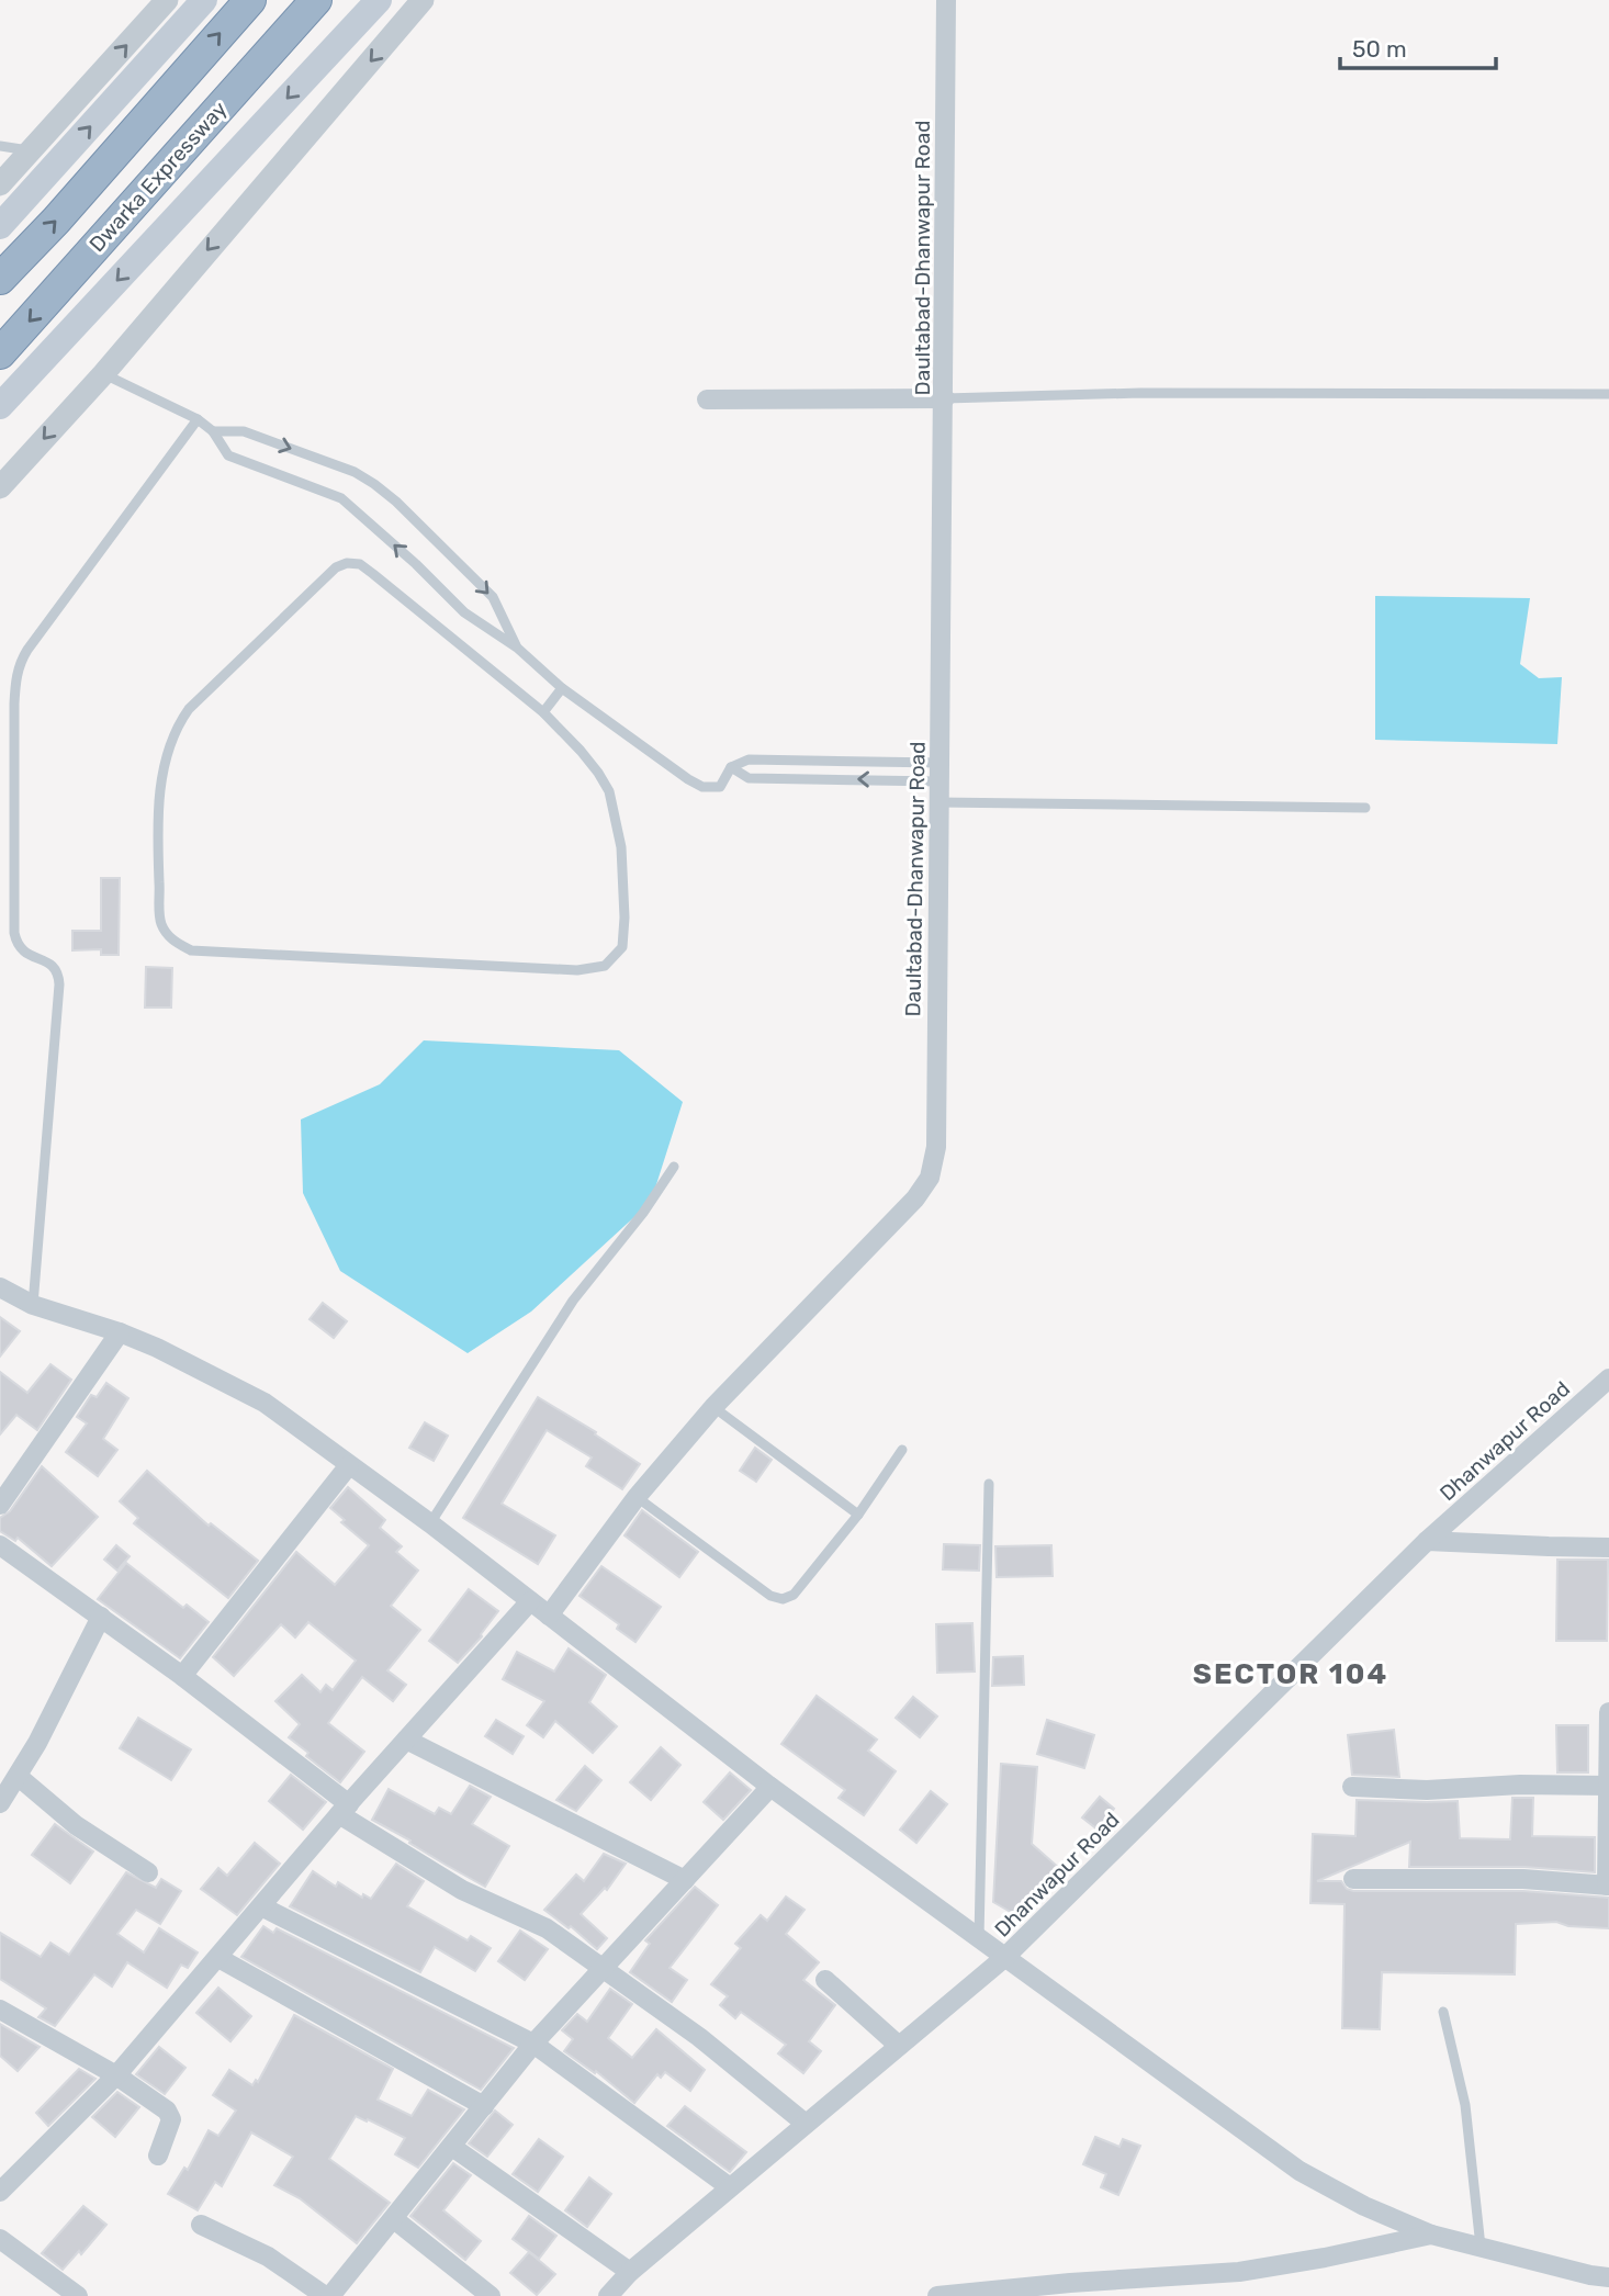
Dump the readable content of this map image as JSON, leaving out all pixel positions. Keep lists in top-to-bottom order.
{
  "streets": {
    "highway": ["Dwarka Expressway"],
    "street": ["Daultabad-Dhanwapur Road", "Dhanwapur Road"]
  },
  "districts": ["SECTOR 104"],
  "scale_bar": "50 m"
}
